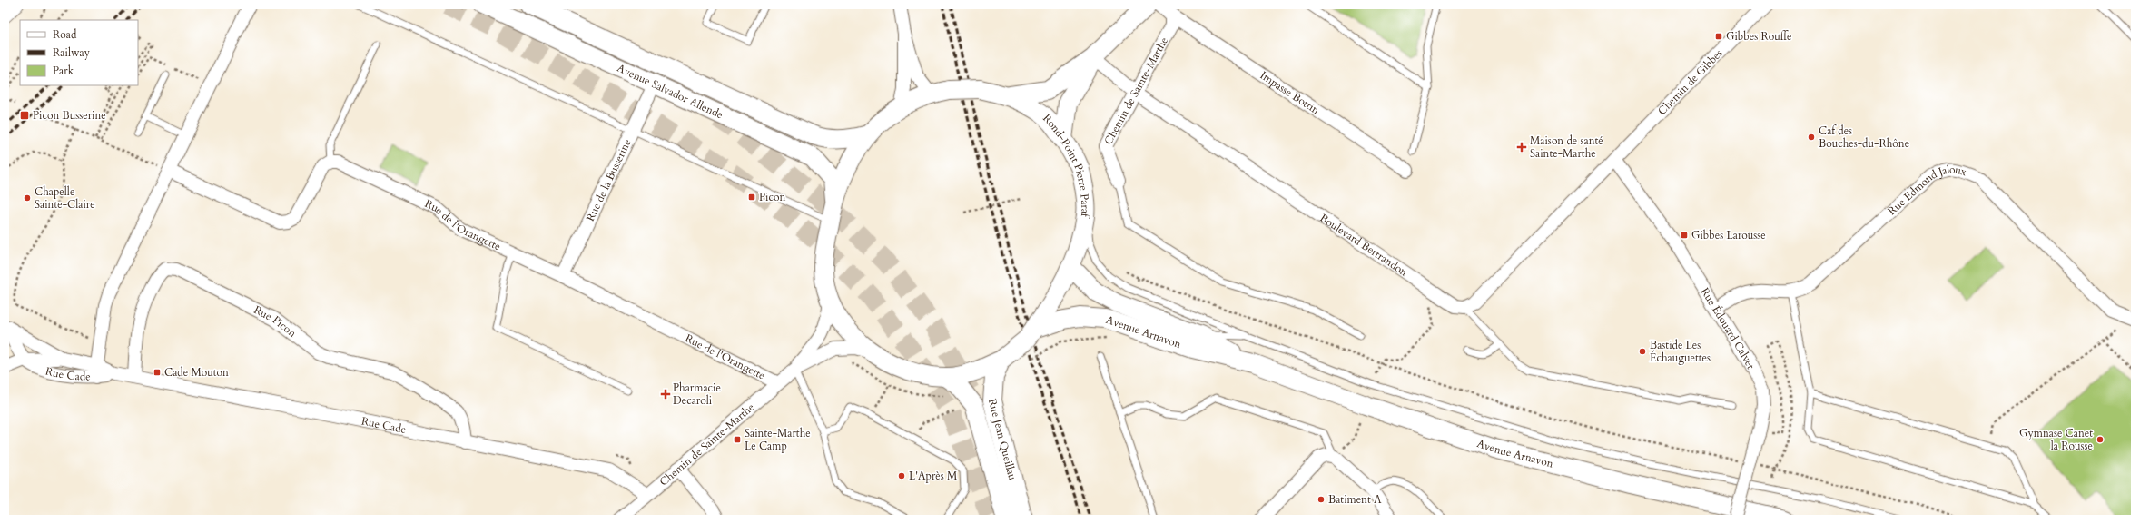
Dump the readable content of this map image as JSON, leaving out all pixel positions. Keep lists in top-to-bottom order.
{
  "streets": {
    "main road": [
      "Avenue Salvador Allende",
      "Rond-Point Pierre Paraf",
      "Avenue Arnavon",
      "Rue Jean Queillau"
    ],
    "street": [
      "Chemin de Gibbes",
      "Chemin de Sainte-Marthe",
      "Impasse Bottin",
      "Rue de la Busserine",
      "Rue Edmond Jaloux",
      "Rue de l'Orangette",
      "Boulevard Bertrandon",
      "Rue Picon",
      "Rue Édouard Calvet",
      "Rue Cade"
    ]
  },
  "crossings": [
    ["Chemin de Gibbes", "Rue Édouard Calvet"],
    ["Avenue Salvador Allende", "Rond-Point Pierre Paraf"],
    ["Avenue Salvador Allende", "Rue de la Busserine"],
    ["Chemin de Sainte-Marthe", "Impasse Bottin"],
    ["Chemin de Sainte-Marthe", "Rond-Point Pierre Paraf"],
    ["Chemin de Sainte-Marthe", "Rue de l'Orangette"],
    ["Chemin de Sainte-Marthe", "Boulevard Bertrandon"],
    ["Chemin de Sainte-Marthe", "Rue Cade"],
    ["Rond-Point Pierre Paraf", "Avenue Arnavon"],
    ["Rond-Point Pierre Paraf", "Rue Jean Queillau"],
    ["Rue de la Busserine", "Rue de l'Orangette"],
    ["Rue Picon", "Rue Cade"]
  ],
  "places": {
    "transit": [
      "Gibbes Rouffe",
      "Picon Busserine",
      "Picon",
      "Gibbes Larousse",
      "Cade Mouton",
      "Sainte-Marthe Le Camp"
    ],
    "other": [
      "Caf des Bouches-du-Rhône",
      "Chapelle Sainte-Claire",
      "Bastide Les Échauguettes",
      "Gymnase Canet la Rousse",
      "L'Après M",
      "Batiment A"
    ],
    "health": ["Maison de santé Sainte-Marthe", "Pharmacie Decaroli"]
  },
  "legend": ["Road", "Railway", "Park"]
}
